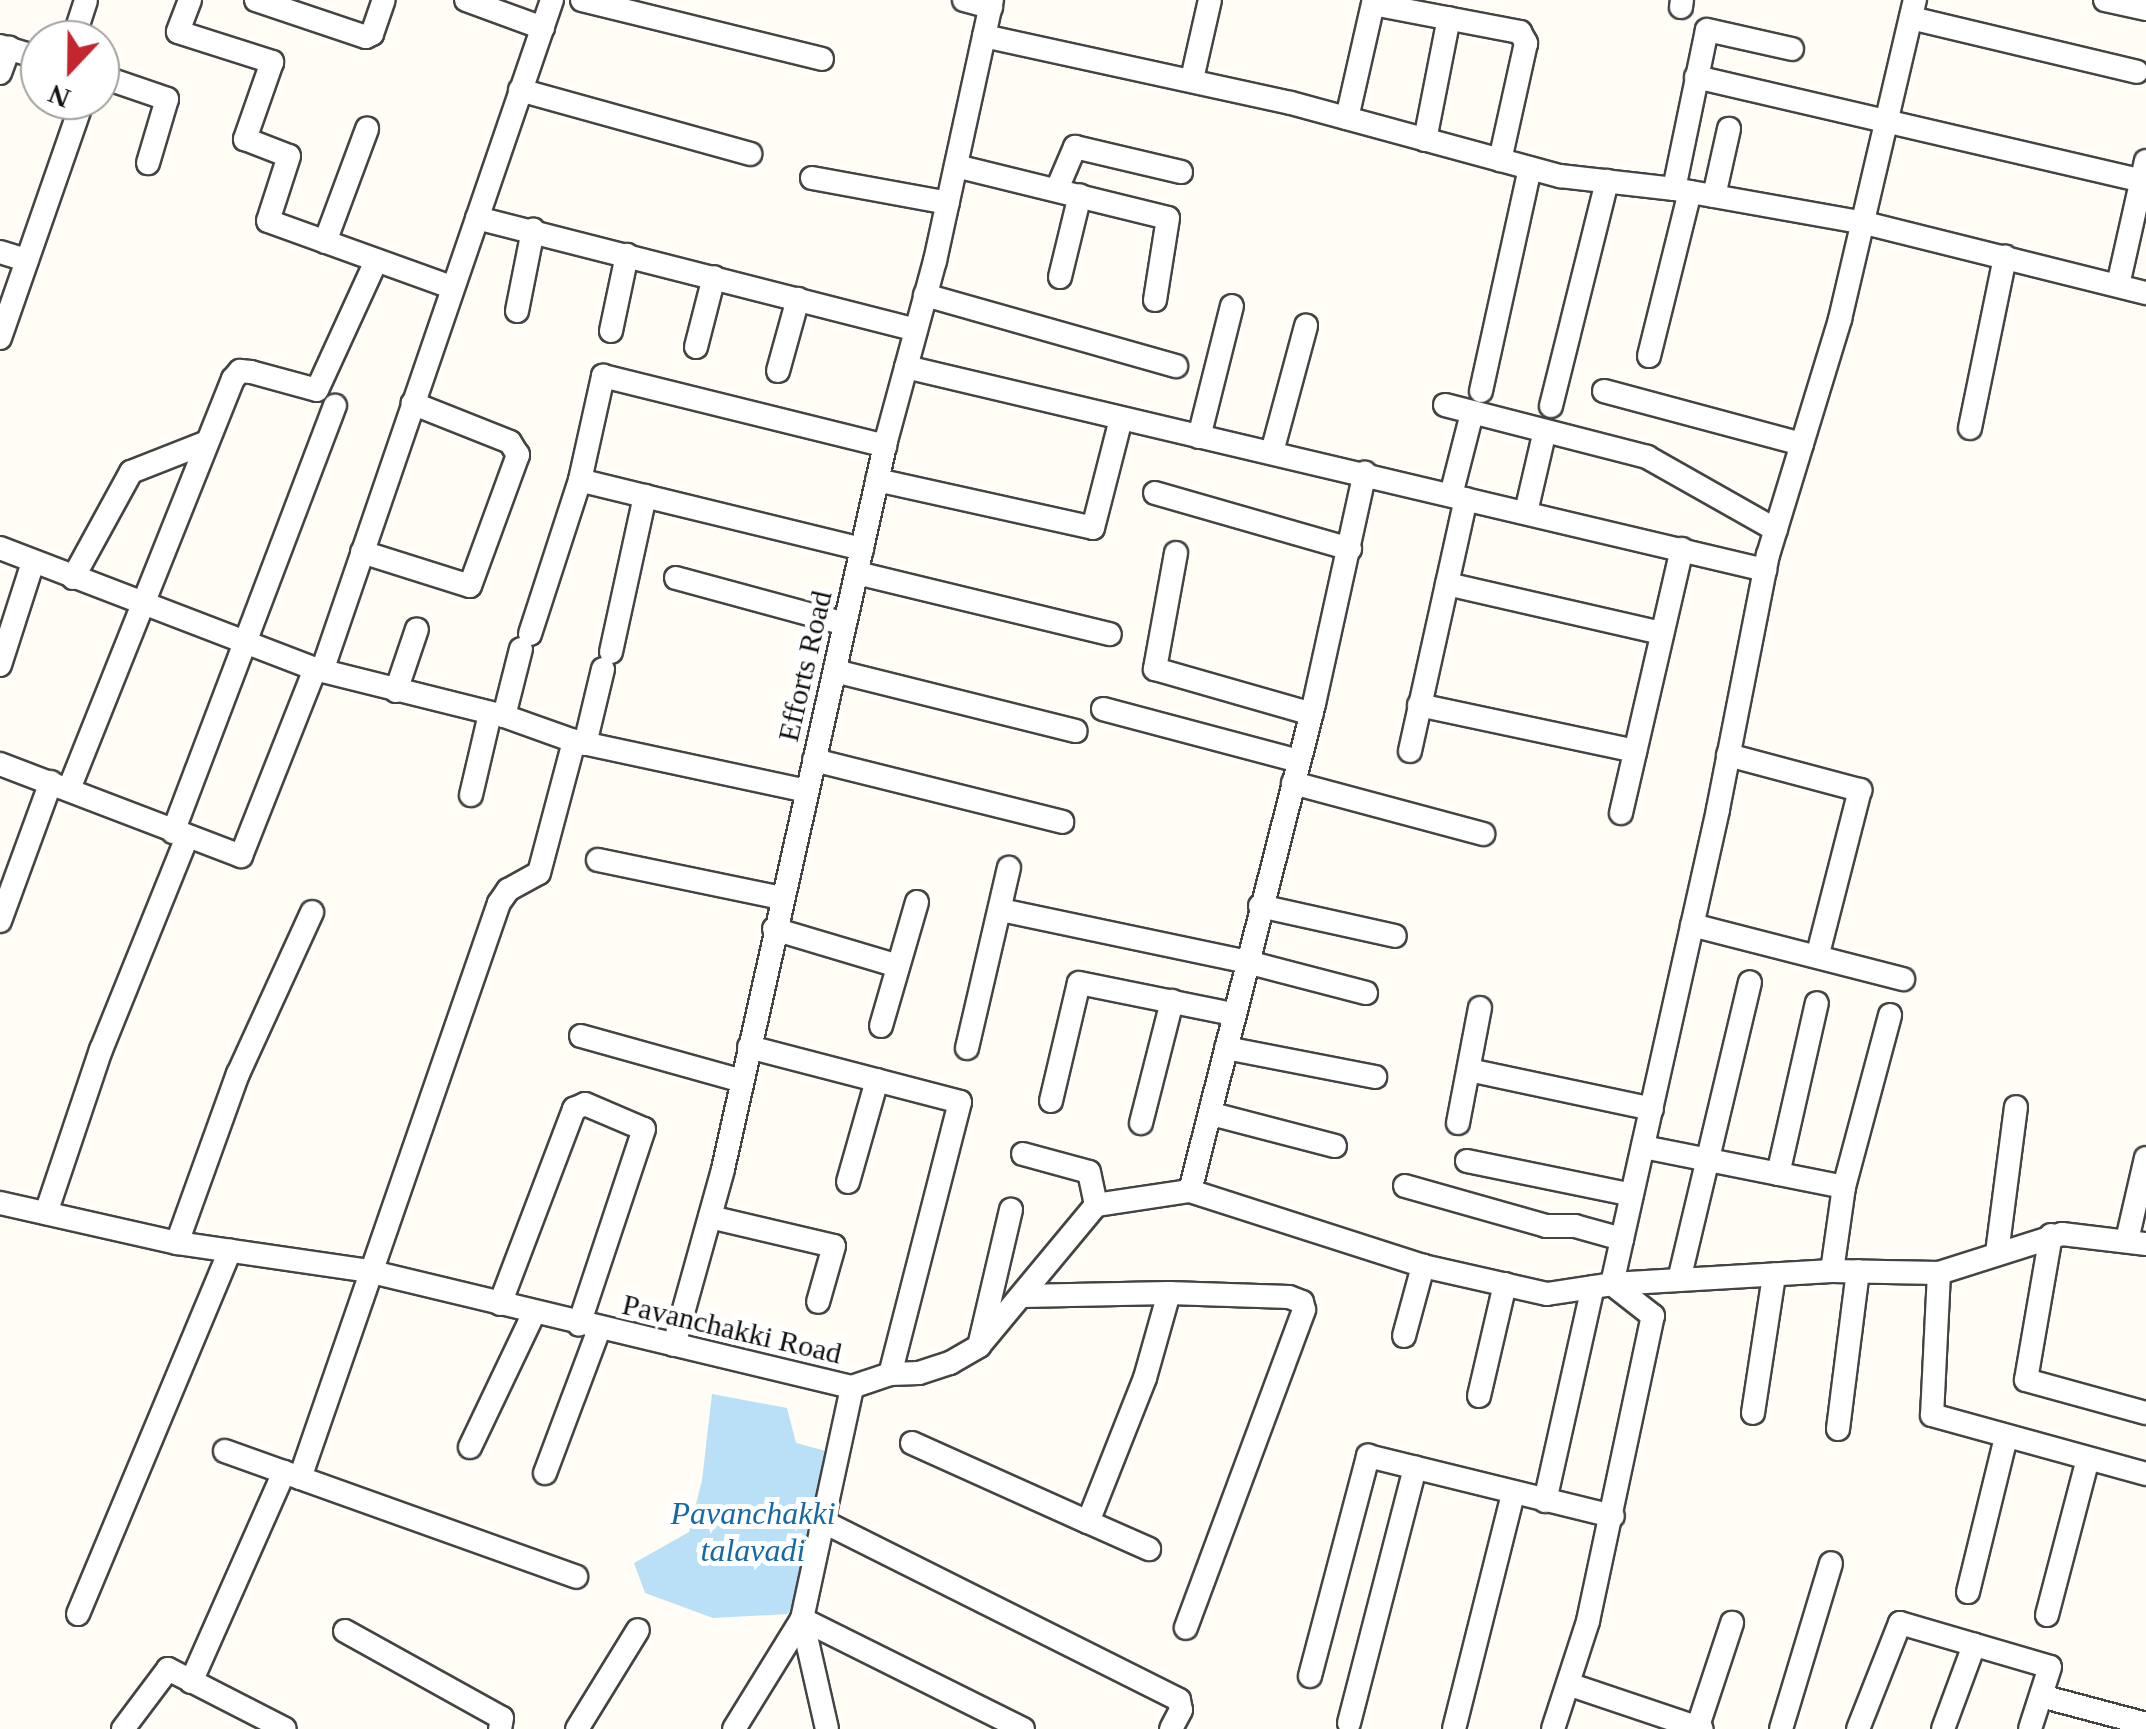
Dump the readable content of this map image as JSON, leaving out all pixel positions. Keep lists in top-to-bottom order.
{
  "streets": {
    "street": ["Efforts Road", "Pavanchakki Road"]
  },
  "crossings": [
    ["Efforts Road", "Pavanchakki Road"]
  ],
  "water": ["Pavanchakki talavadi"],
  "north": "bottom"
}
